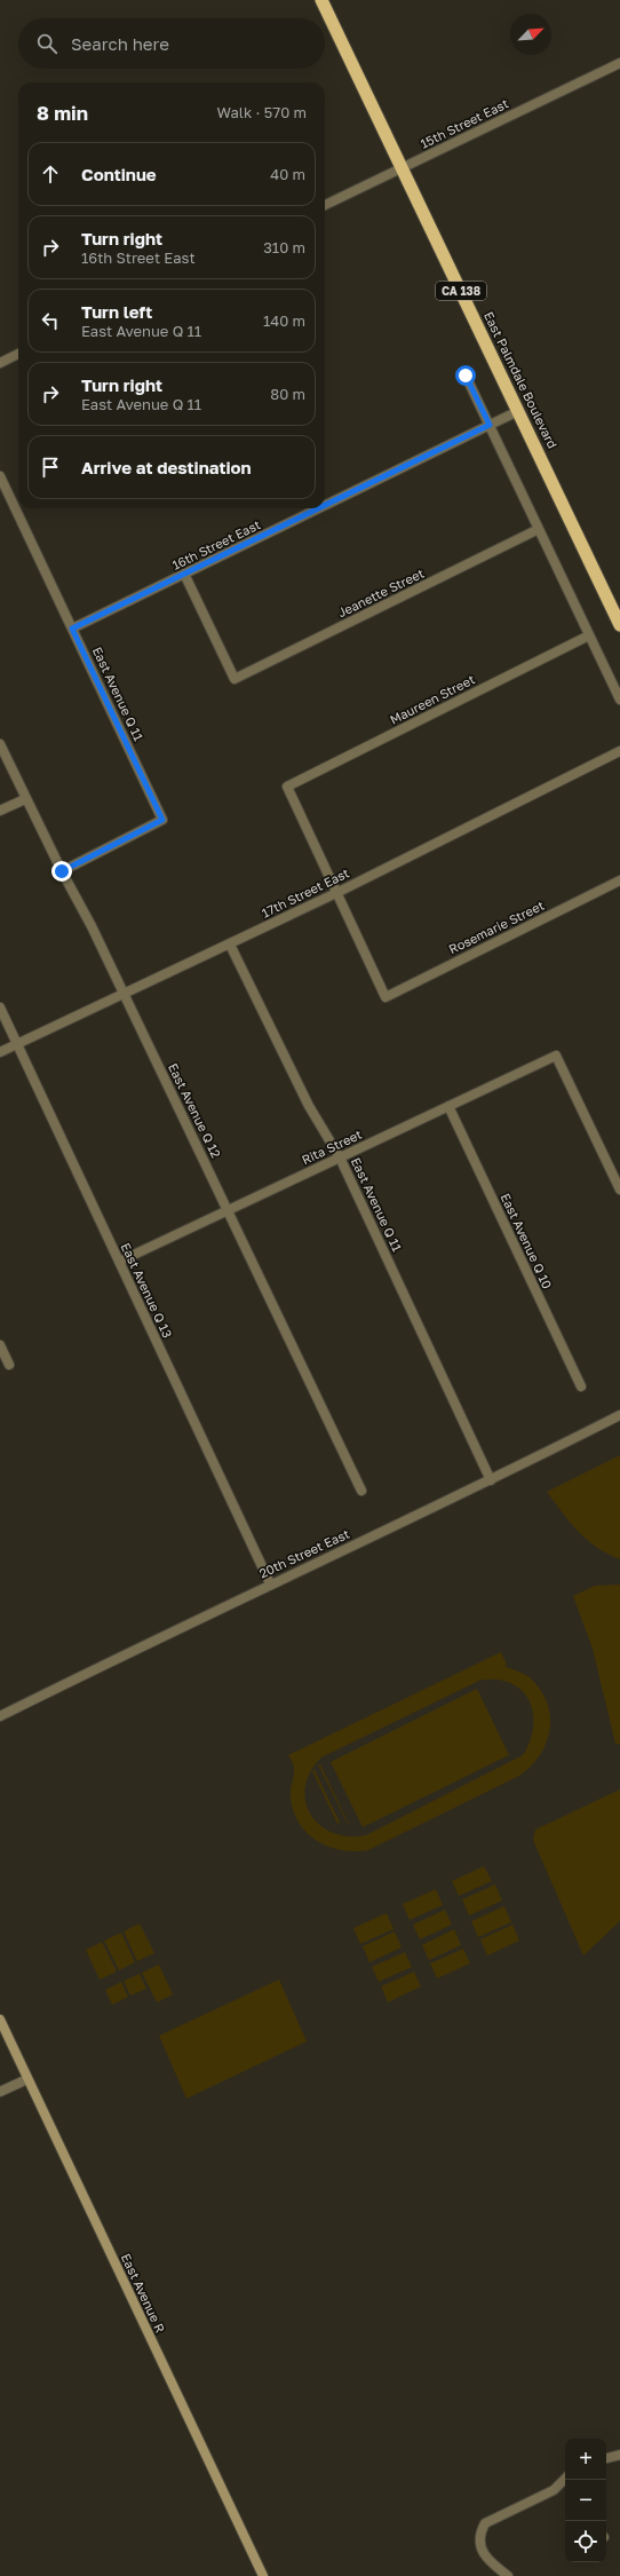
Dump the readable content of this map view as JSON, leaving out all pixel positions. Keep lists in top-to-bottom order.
{
  "streets": {
    "highway": ["CA 138", "East Palmdale Boulevard"],
    "main road": ["East Avenue R"],
    "street": [
      "15th Street East",
      "16th Street East",
      "Jeanette Street",
      "East Avenue Q 11",
      "Maureen Street",
      "17th Street East",
      "Rosemarie Street",
      "East Avenue Q 12",
      "Rita Street",
      "East Avenue Q 10",
      "East Avenue Q 13",
      "20th Street East"
    ]
  },
  "crossings": [
    ["15th Street East", "East Palmdale Boulevard"],
    ["East Palmdale Boulevard", "16th Street East"],
    ["16th Street East", "Jeanette Street"],
    ["16th Street East", "East Avenue Q 11"],
    ["East Avenue Q 11", "17th Street East"],
    ["East Avenue Q 11", "East Avenue Q 12"],
    ["East Avenue Q 11", "Rita Street"],
    ["East Avenue Q 11", "20th Street East"],
    ["Maureen Street", "17th Street East"],
    ["Maureen Street", "Rosemarie Street"],
    ["17th Street East", "Rosemarie Street"],
    ["17th Street East", "East Avenue Q 12"],
    ["17th Street East", "East Avenue Q 13"],
    ["East Avenue Q 12", "Rita Street"],
    ["Rita Street", "East Avenue Q 10"],
    ["Rita Street", "East Avenue Q 13"],
    ["East Avenue Q 13", "20th Street East"]
  ],
  "north": "top right",
  "page": {
    "search": "Search here",
    "heading": ["8 min", "Walk · 570 m"],
    "list": [
      ["Continue", "40 m"],
      ["Turn right", "16th Street East", "310 m"],
      ["Turn left", "East Avenue Q 11", "140 m"],
      ["Turn right", "East Avenue Q 11", "80 m"],
      "Arrive at destination"
    ],
    "map_buttons": ["+", "−"]
  }
}
